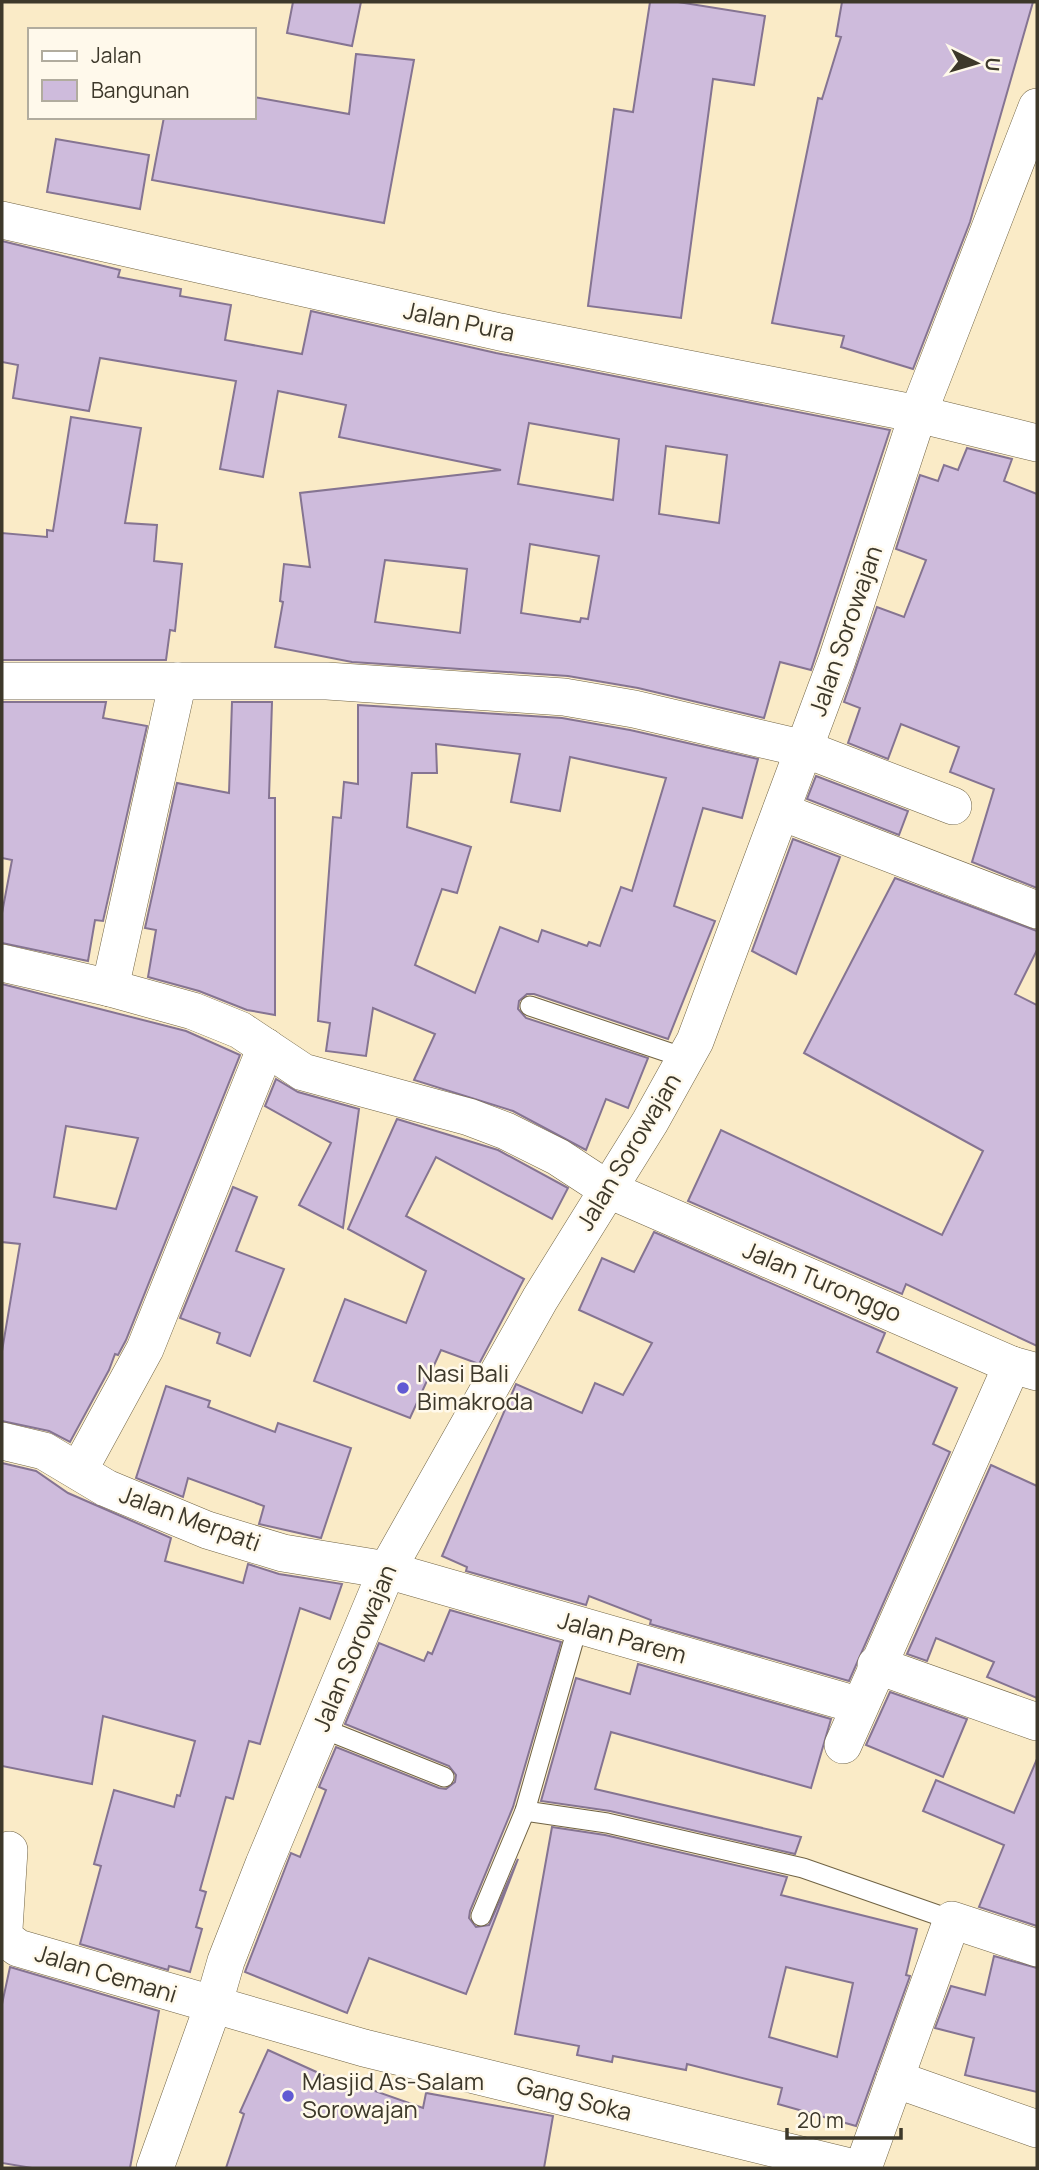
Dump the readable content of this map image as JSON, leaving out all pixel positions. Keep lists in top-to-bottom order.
{
  "streets": {
    "street": [
      "Jalan Pura",
      "Jalan Sorowajan",
      "Jalan Turonggo",
      "Jalan Merpati",
      "Jalan Parem",
      "Jalan Cemani",
      "Gang Soka"
    ]
  },
  "crossings": [
    ["Jalan Pura", "Jalan Sorowajan"],
    ["Jalan Sorowajan", "Jalan Turonggo"],
    ["Jalan Sorowajan", "Jalan Merpati"],
    ["Jalan Sorowajan", "Jalan Parem"],
    ["Jalan Sorowajan", "Jalan Cemani"],
    ["Jalan Sorowajan", "Gang Soka"],
    ["Jalan Merpati", "Jalan Parem"],
    ["Jalan Cemani", "Gang Soka"]
  ],
  "places": ["Nasi Bali Bimakroda", "Masjid As-Salam Sorowajan"],
  "legend": ["Jalan", "Bangunan"],
  "scale_bar": "20 m",
  "north": "right"
}
